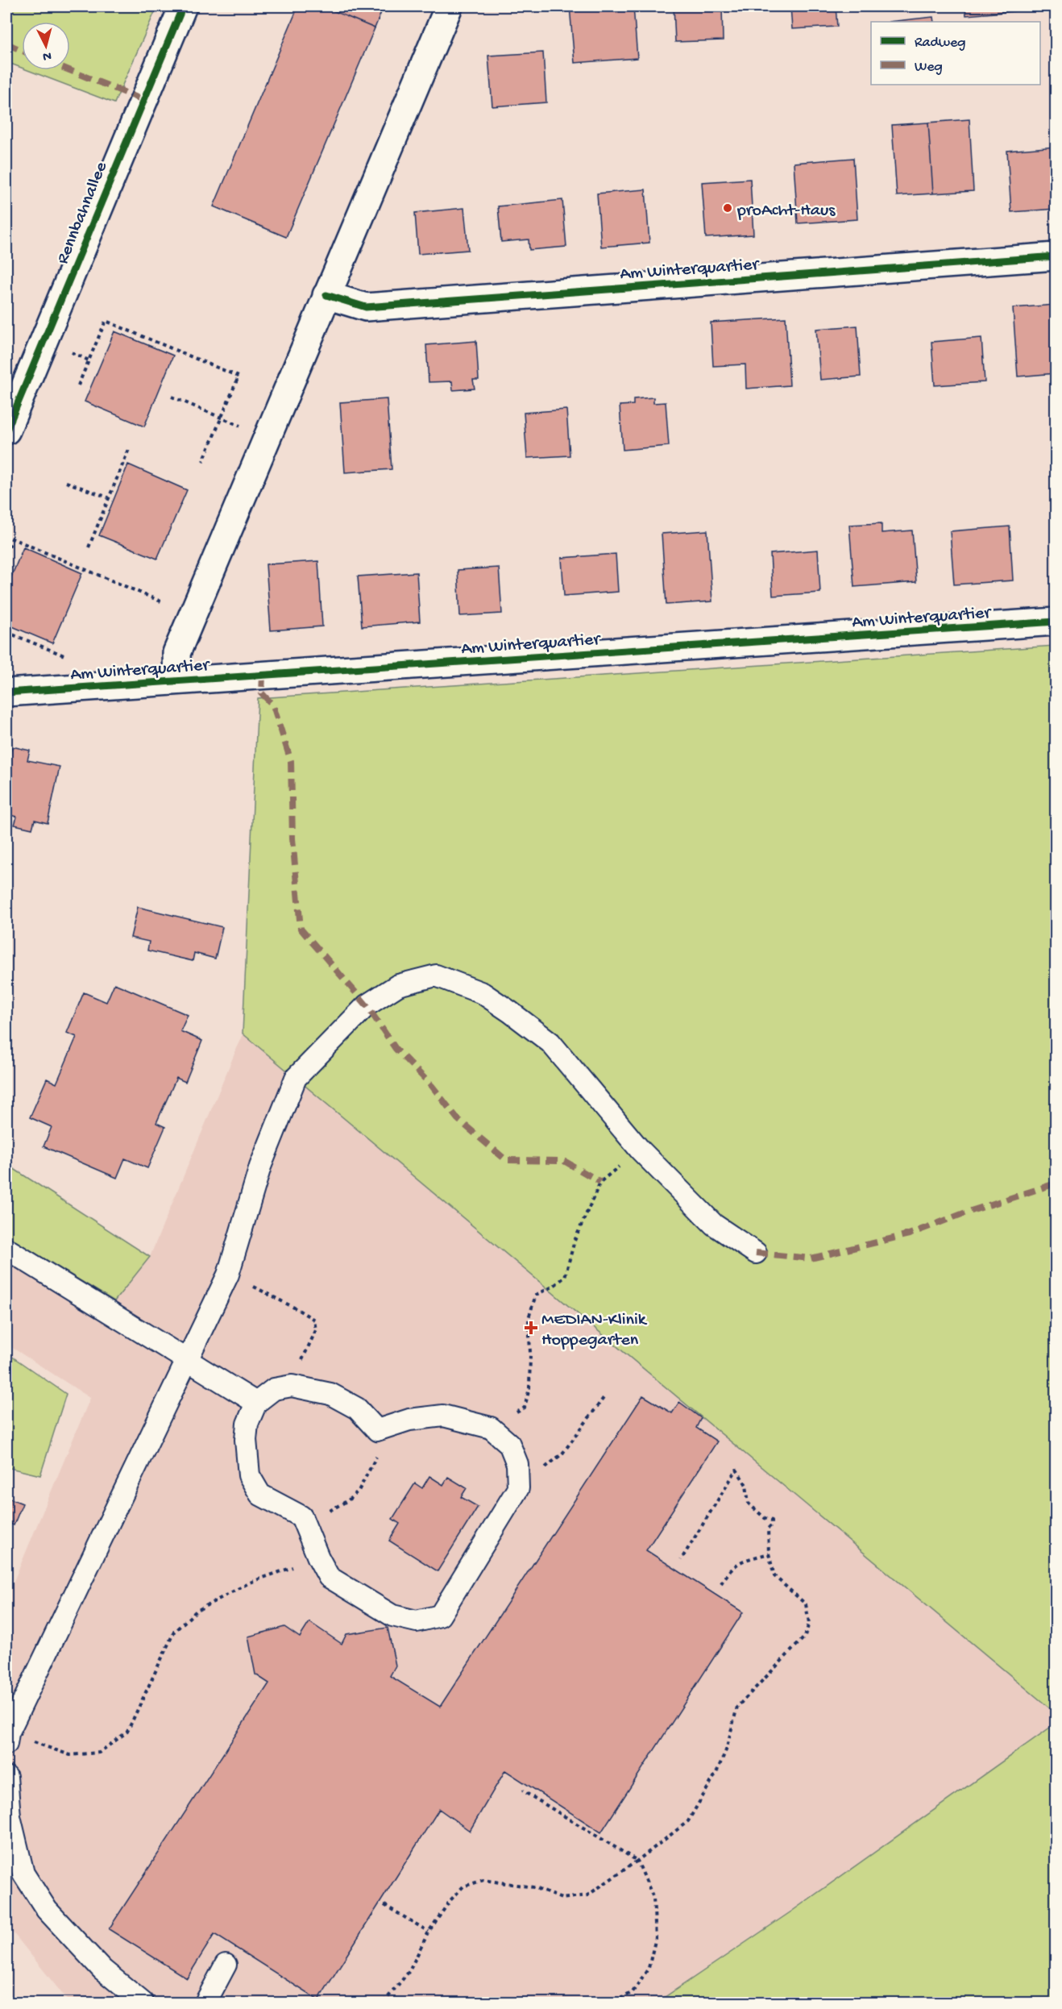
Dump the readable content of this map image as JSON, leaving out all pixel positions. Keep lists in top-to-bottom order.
{
  "streets": {
    "street": ["Rennbahnallee", "Am Winterquartier"]
  },
  "places": {
    "other": ["proAcht-Haus"],
    "health": ["MEDIAN-Klinik Hoppegarten"]
  },
  "legend": ["Radweg", "Weg"],
  "north": "bottom"
}
